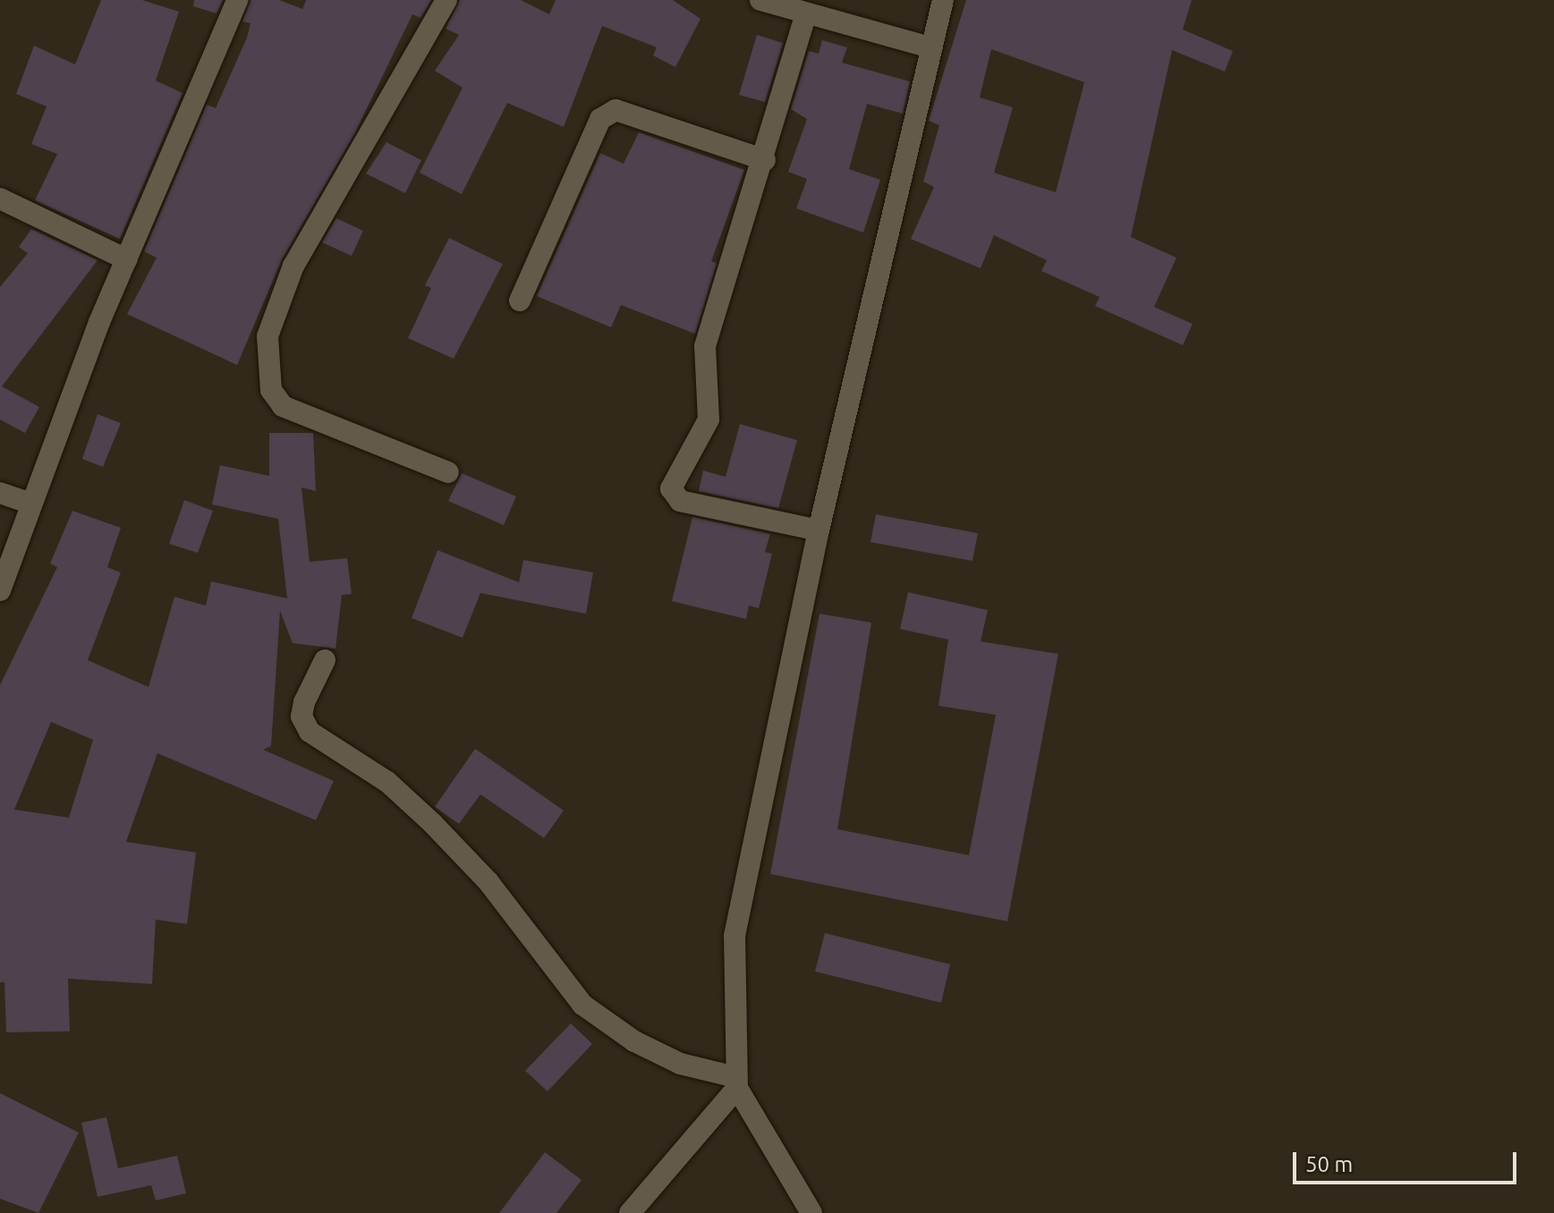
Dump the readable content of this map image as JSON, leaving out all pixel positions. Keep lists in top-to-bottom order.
{
  "scale_bar": "50 m"
}
